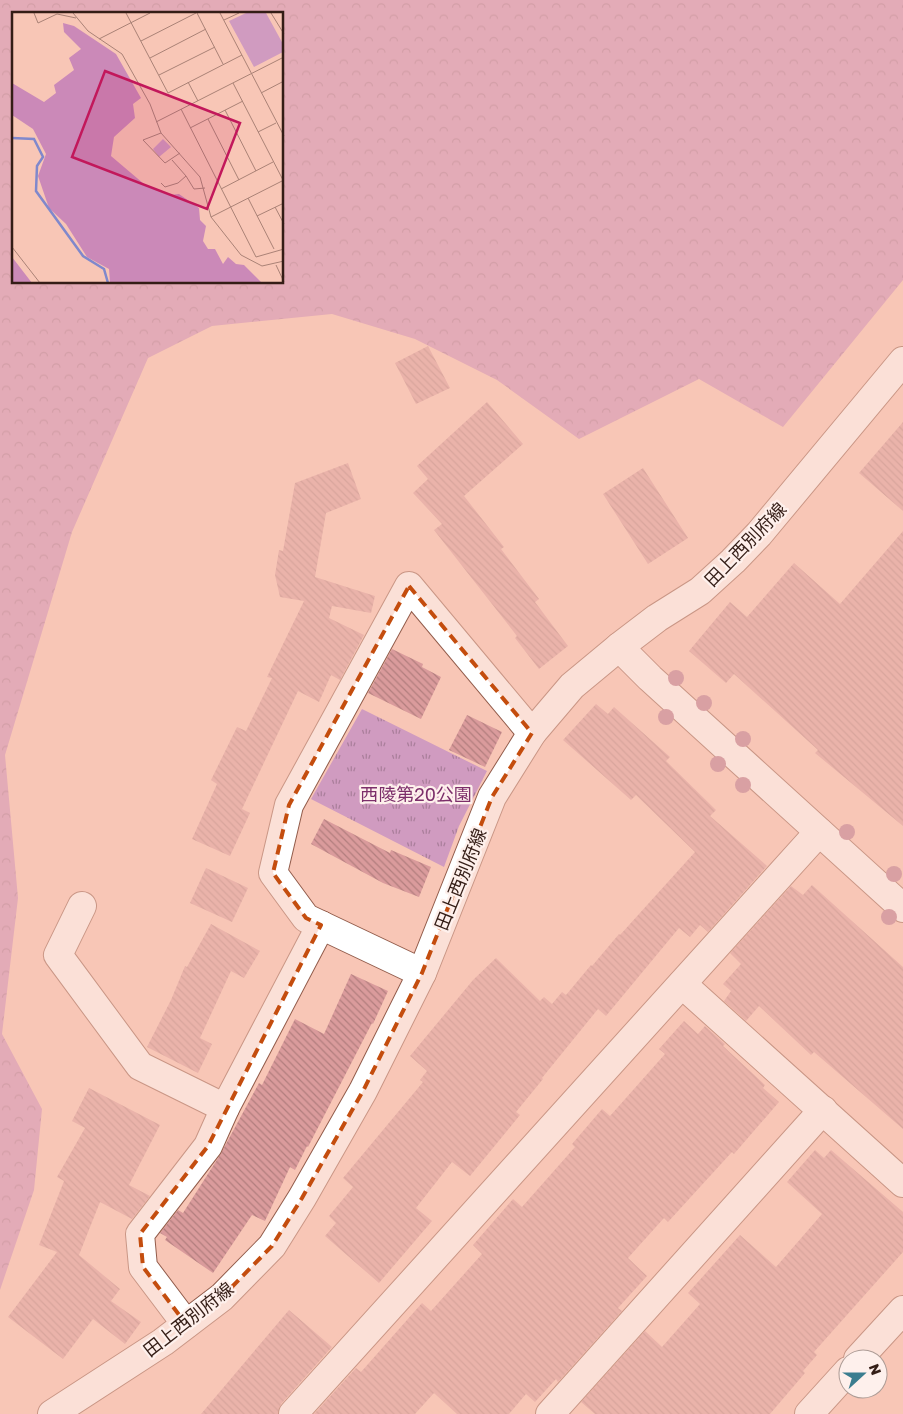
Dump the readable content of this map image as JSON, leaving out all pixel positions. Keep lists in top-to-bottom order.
{
  "streets": {
    "street": ["田上西別府線"]
  },
  "parks": ["西陵第20公園"],
  "north": "right"
}
